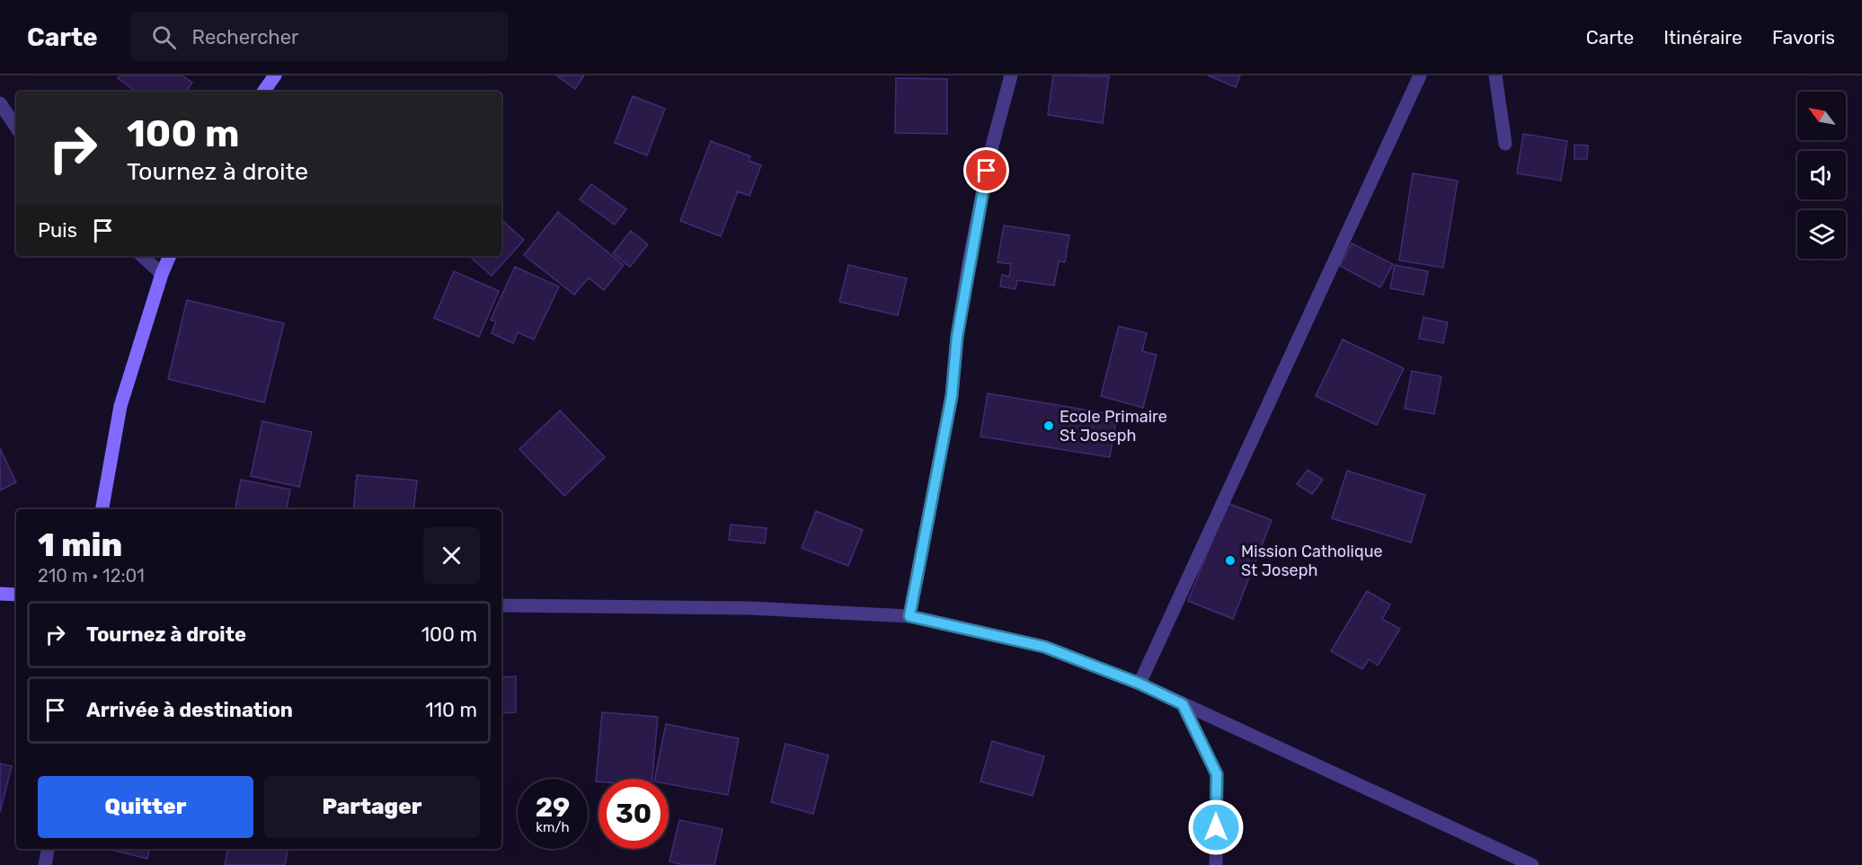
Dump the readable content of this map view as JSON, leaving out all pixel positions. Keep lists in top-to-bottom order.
{
  "places": ["Ecole Primaire St Joseph", "Mission Catholique St Joseph"],
  "north": "top left",
  "page": {
    "header": "Carte",
    "search": "Rechercher",
    "nav": ["Carte", "Itinéraire", "Favoris"],
    "turn": ["100 m", "Tournez à droite"],
    "then": "Puis",
    "heading": ["1 min", "210 m · 12:01"],
    "list": [
      {
        "name": "Tournez à droite",
        "value": "100 m"
      },
      {
        "name": "Arrivée à destination",
        "value": "110 m"
      }
    ],
    "buttons": ["Quitter", "Partager"],
    "speed": "29 km/h",
    "limit": "30"
  }
}
